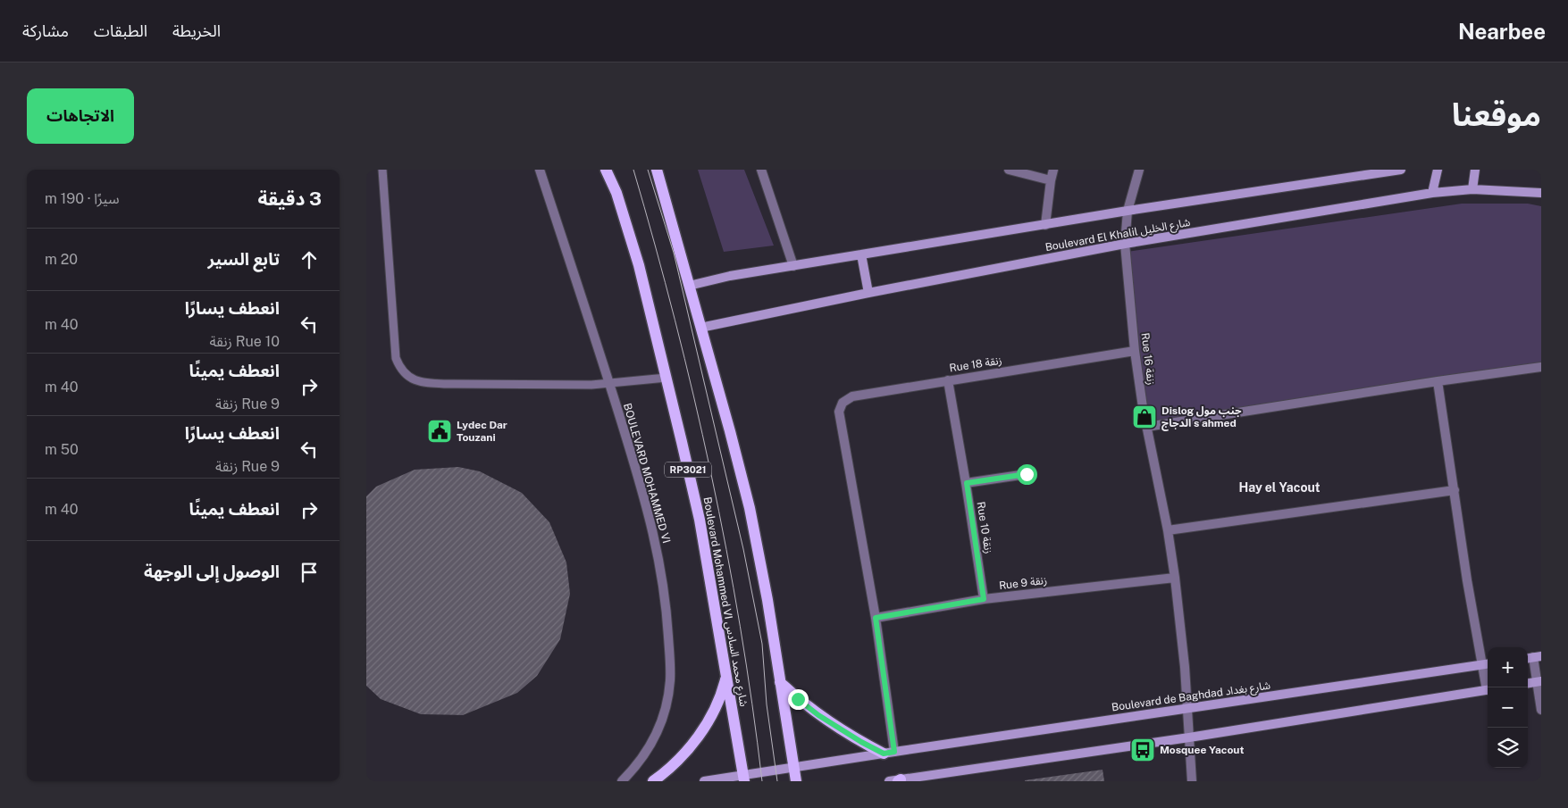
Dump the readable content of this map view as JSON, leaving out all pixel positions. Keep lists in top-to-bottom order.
{
  "streets": {
    "main road": ["RP3021", "Boulevard Mohammed VI شارع محمد السادس"],
    "street": [
      "Boulevard El Khalil شارع الخليل",
      "Rue 16 زنقة",
      "Rue 18 زنقة",
      "BOULEVARD MOHAMMED VI",
      "Rue 10 زنقة",
      "Rue 9 زنقة",
      "Boulevard de Baghdad شارع بغداد"
    ]
  },
  "crossings": [
    ["Boulevard El Khalil شارع الخليل", "Rue 16 زنقة"],
    ["Rue 16 زنقة", "Rue 18 زنقة"],
    ["Rue 16 زنقة", "Rue 9 زنقة"],
    ["Rue 16 زنقة", "Boulevard de Baghdad شارع بغداد"],
    ["Rue 18 زنقة", "Rue 10 زنقة"],
    ["Rue 18 زنقة", "Rue 9 زنقة"],
    ["Rue 10 زنقة", "Rue 9 زنقة"],
    ["Boulevard Mohammed VI شارع محمد السادس", "Boulevard de Baghdad شارع بغداد"]
  ],
  "districts": ["Hay el Yacout"],
  "places": {
    "shop": ["Dislog جنب مول الدجاج s ahmed"],
    "public building": ["Lydec Dar Touzani"],
    "bus stop": ["Mosquee Yacout"]
  },
  "page": {
    "header": "Nearbee",
    "nav": ["الخريطة", "الطبقات", "مشاركة"],
    "title": "موقعنا",
    "buttons": "الاتجاهات",
    "heading": ["3 دقيقة", "سيرًا · 190 m"],
    "list": [
      ["تابع السير", "20 m"],
      ["انعطف يسارًا", "Rue 10 زنقة", "40 m"],
      ["انعطف يمينًا", "Rue 9 زنقة", "40 m"],
      ["انعطف يسارًا", "Rue 9 زنقة", "50 m"],
      ["انعطف يمينًا", "40 m"],
      "الوصول إلى الوجهة"
    ],
    "map_buttons": ["+", "−"]
  }
}
